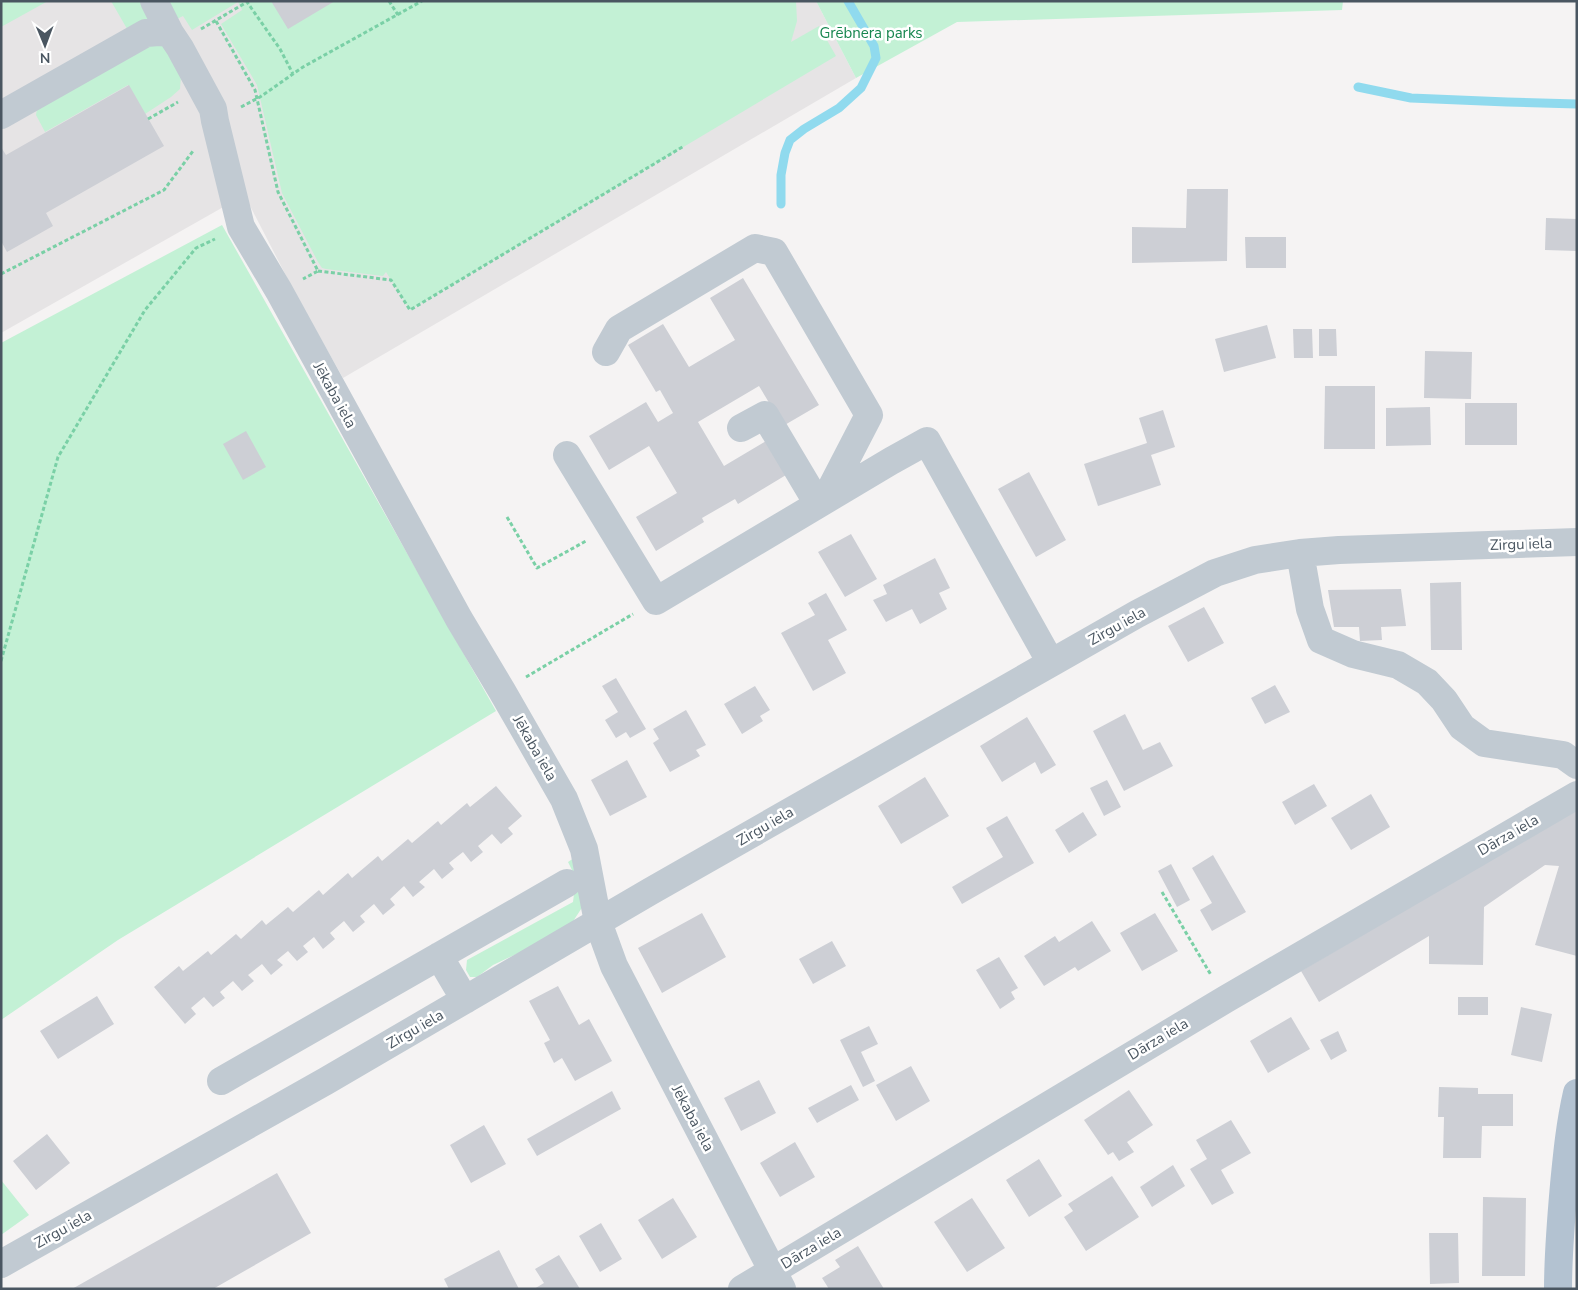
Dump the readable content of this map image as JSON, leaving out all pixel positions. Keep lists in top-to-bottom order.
{
  "streets": {
    "street": ["Jēkaba iela", "Zirgu iela", "Dārza iela"]
  },
  "crossings": [
    ["Jēkaba iela", "Zirgu iela"],
    ["Jēkaba iela", "Dārza iela"]
  ],
  "parks": ["Grēbnera parks"],
  "north": "bottom"
}
